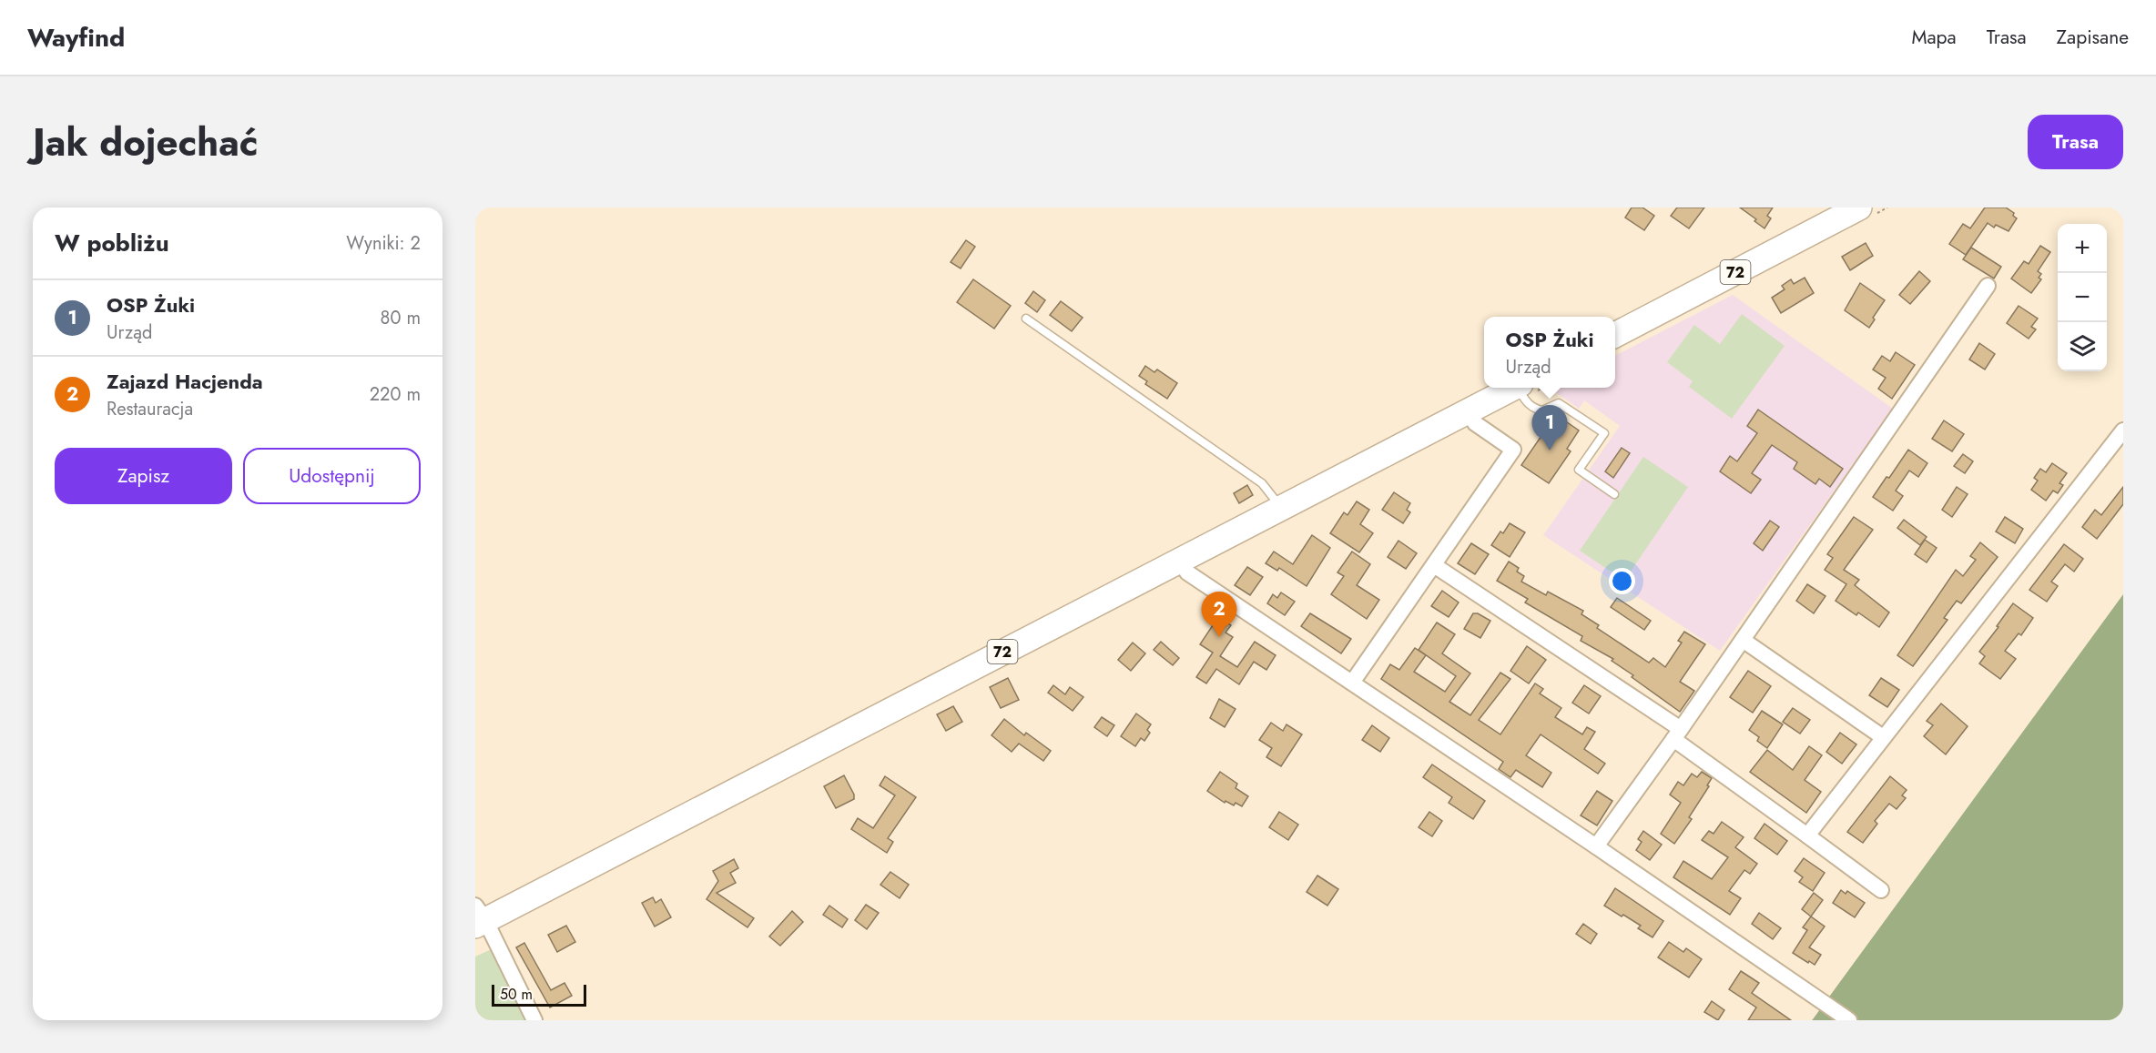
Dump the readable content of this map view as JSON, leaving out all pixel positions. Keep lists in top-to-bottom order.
{
  "streets": {
    "main road": ["72"]
  },
  "scale_bar": "50 m",
  "page": {
    "header": "Wayfind",
    "nav": ["Mapa", "Trasa", "Zapisane"],
    "title": "Jak dojechać",
    "buttons": [
      "Trasa",
      ["Zapisz", "Udostępnij"]
    ],
    "heading": ["W pobliżu", "Wyniki: 2"],
    "map_buttons": ["+", "−"],
    "list": [
      {
        "mark": "1",
        "name": "OSP Żuki",
        "note": "Urząd",
        "value": "80 m"
      },
      {
        "mark": "2",
        "name": "Zajazd Hacjenda",
        "note": "Restauracja",
        "value": "220 m"
      }
    ],
    "popup": ["OSP Żuki", "Urząd"],
    "pins": ["1", "2"],
    "scale": "50 m"
  }
}
